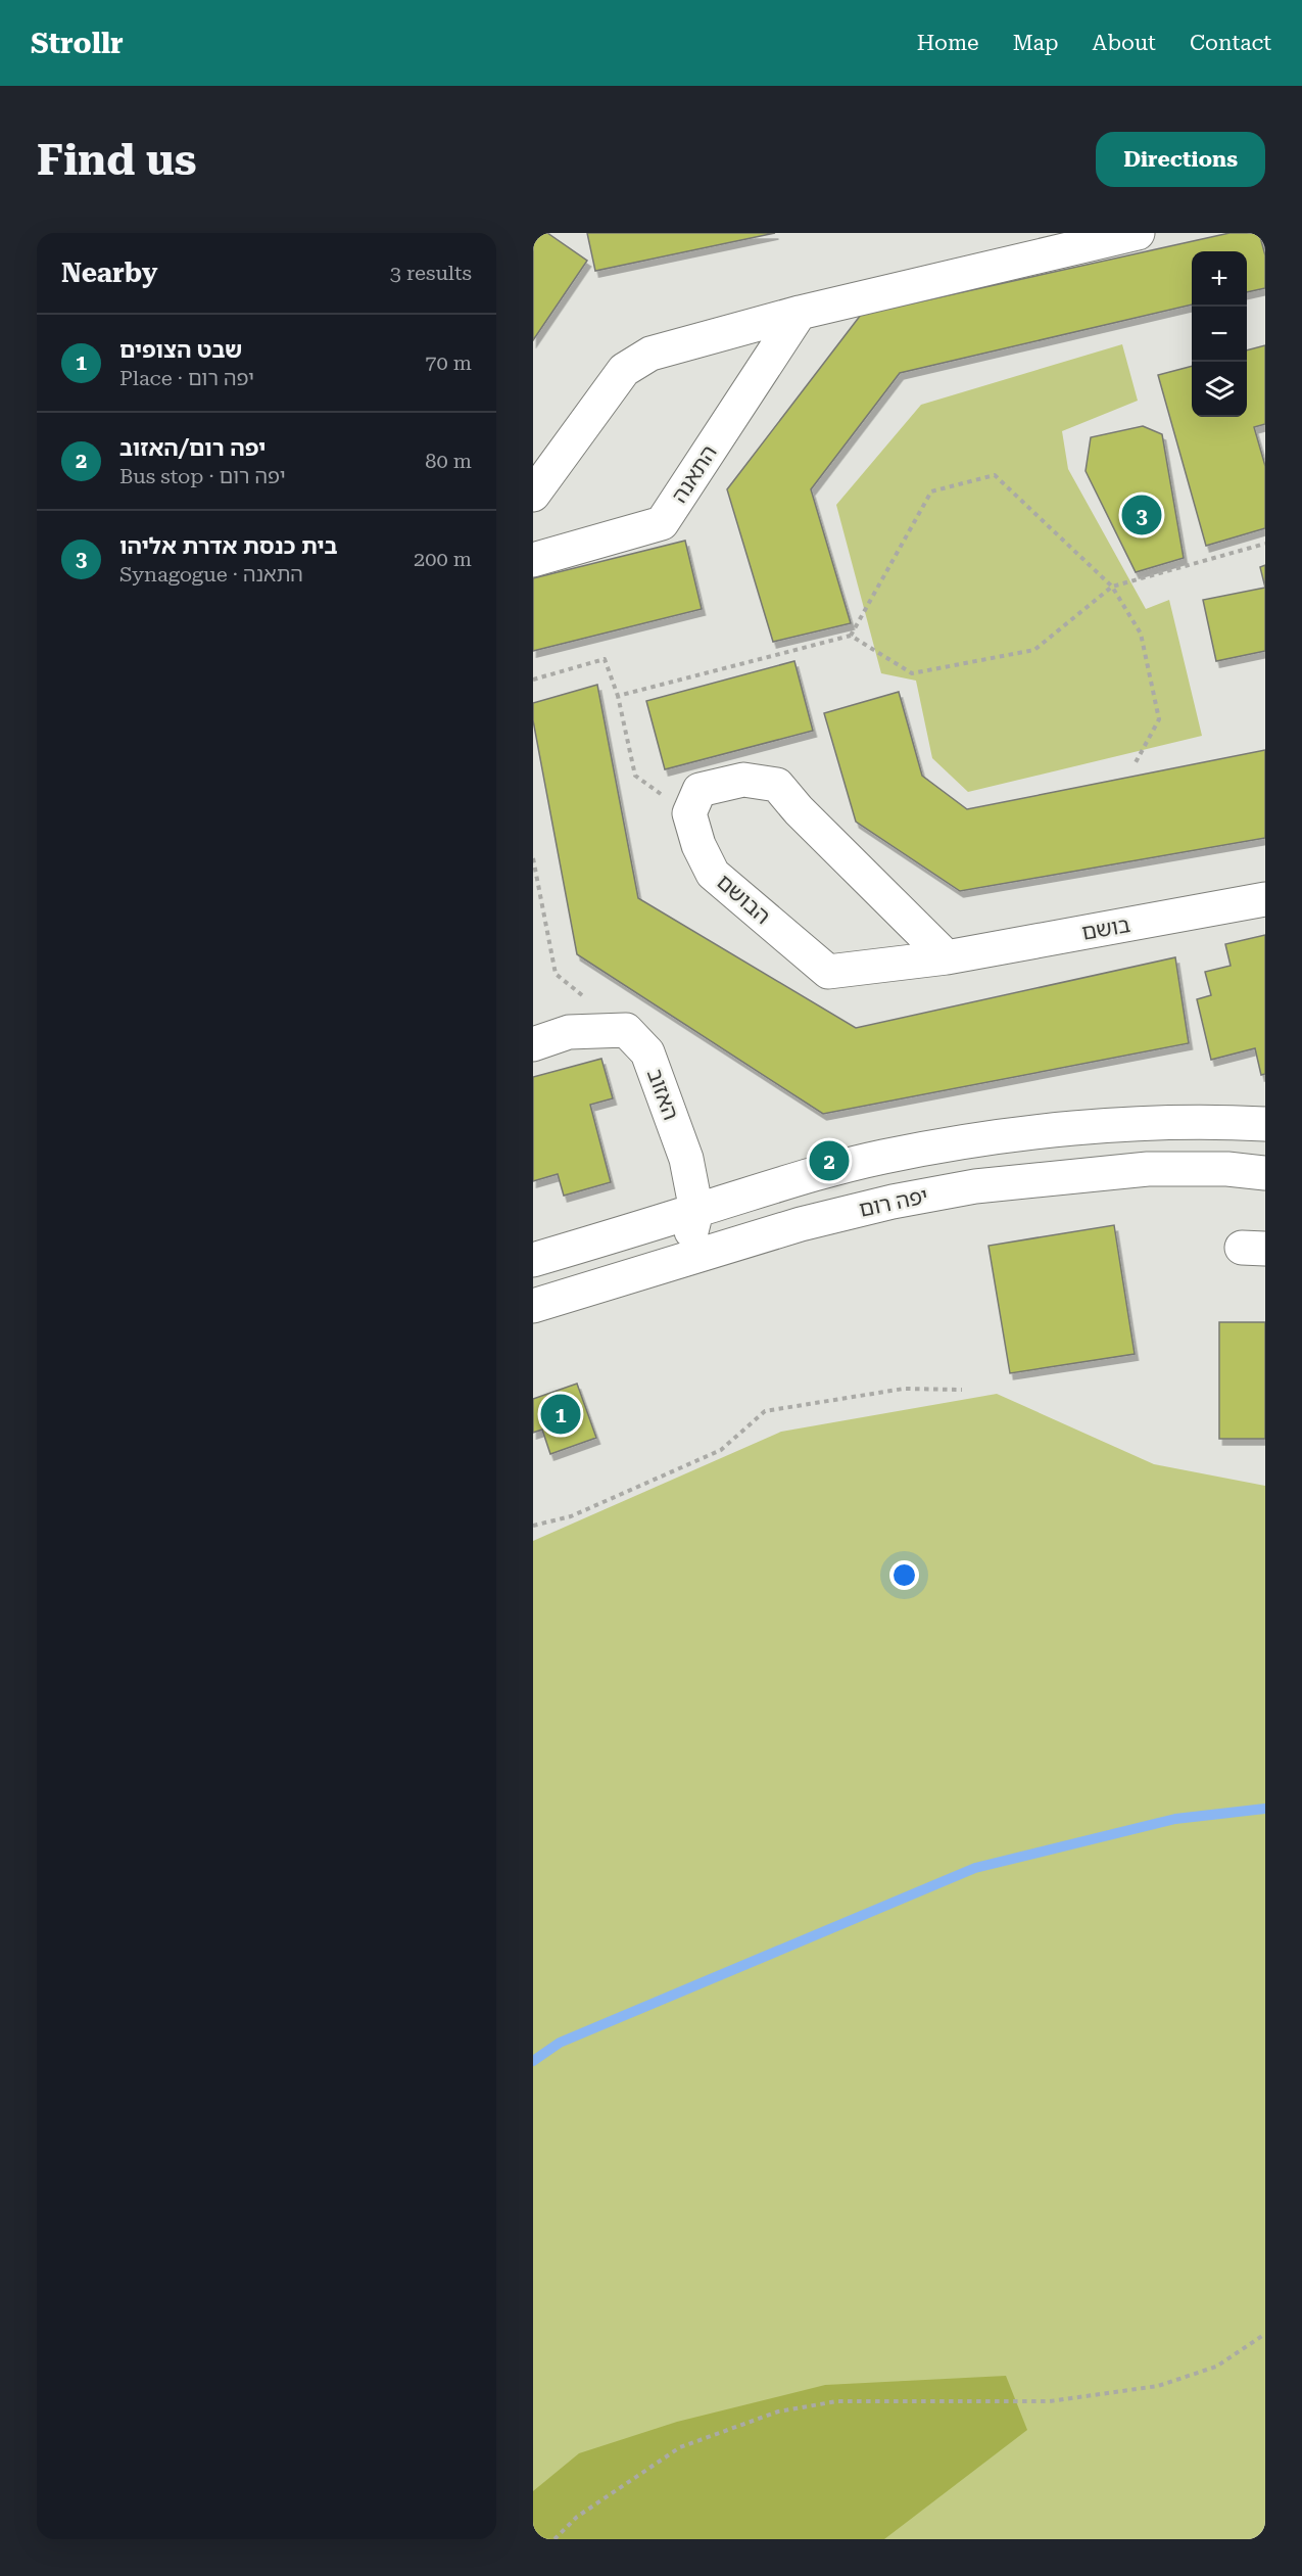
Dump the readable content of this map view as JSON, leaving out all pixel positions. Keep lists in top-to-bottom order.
{
  "streets": {
    "street": [
      "התאנה",
      "הבושם",
      "בושם",
      "האזוב",
      "יפה רום"
    ]
  },
  "crossings": [
    ["הבושם", "בושם"],
    ["האזוב", "יפה רום"]
  ],
  "page": {
    "header": "Strollr",
    "nav": [
      "Home",
      "Map",
      "About",
      "Contact"
    ],
    "buttons": "Directions",
    "title": "Find us",
    "heading": ["Nearby", "3 results"],
    "map_buttons": ["+", "−"],
    "list": [
      {
        "mark": "1",
        "name": "שבט הצופים",
        "note": "Place · יפה רום",
        "value": "70 m"
      },
      {
        "mark": "2",
        "name": "יפה רום/האזוב",
        "note": "Bus stop · יפה רום",
        "value": "80 m"
      },
      {
        "mark": "3",
        "name": "בית כנסת אדרת אליהו",
        "note": "Synagogue · התאנה",
        "value": "200 m"
      }
    ],
    "pins": ["3", "2", "1"]
  }
}
